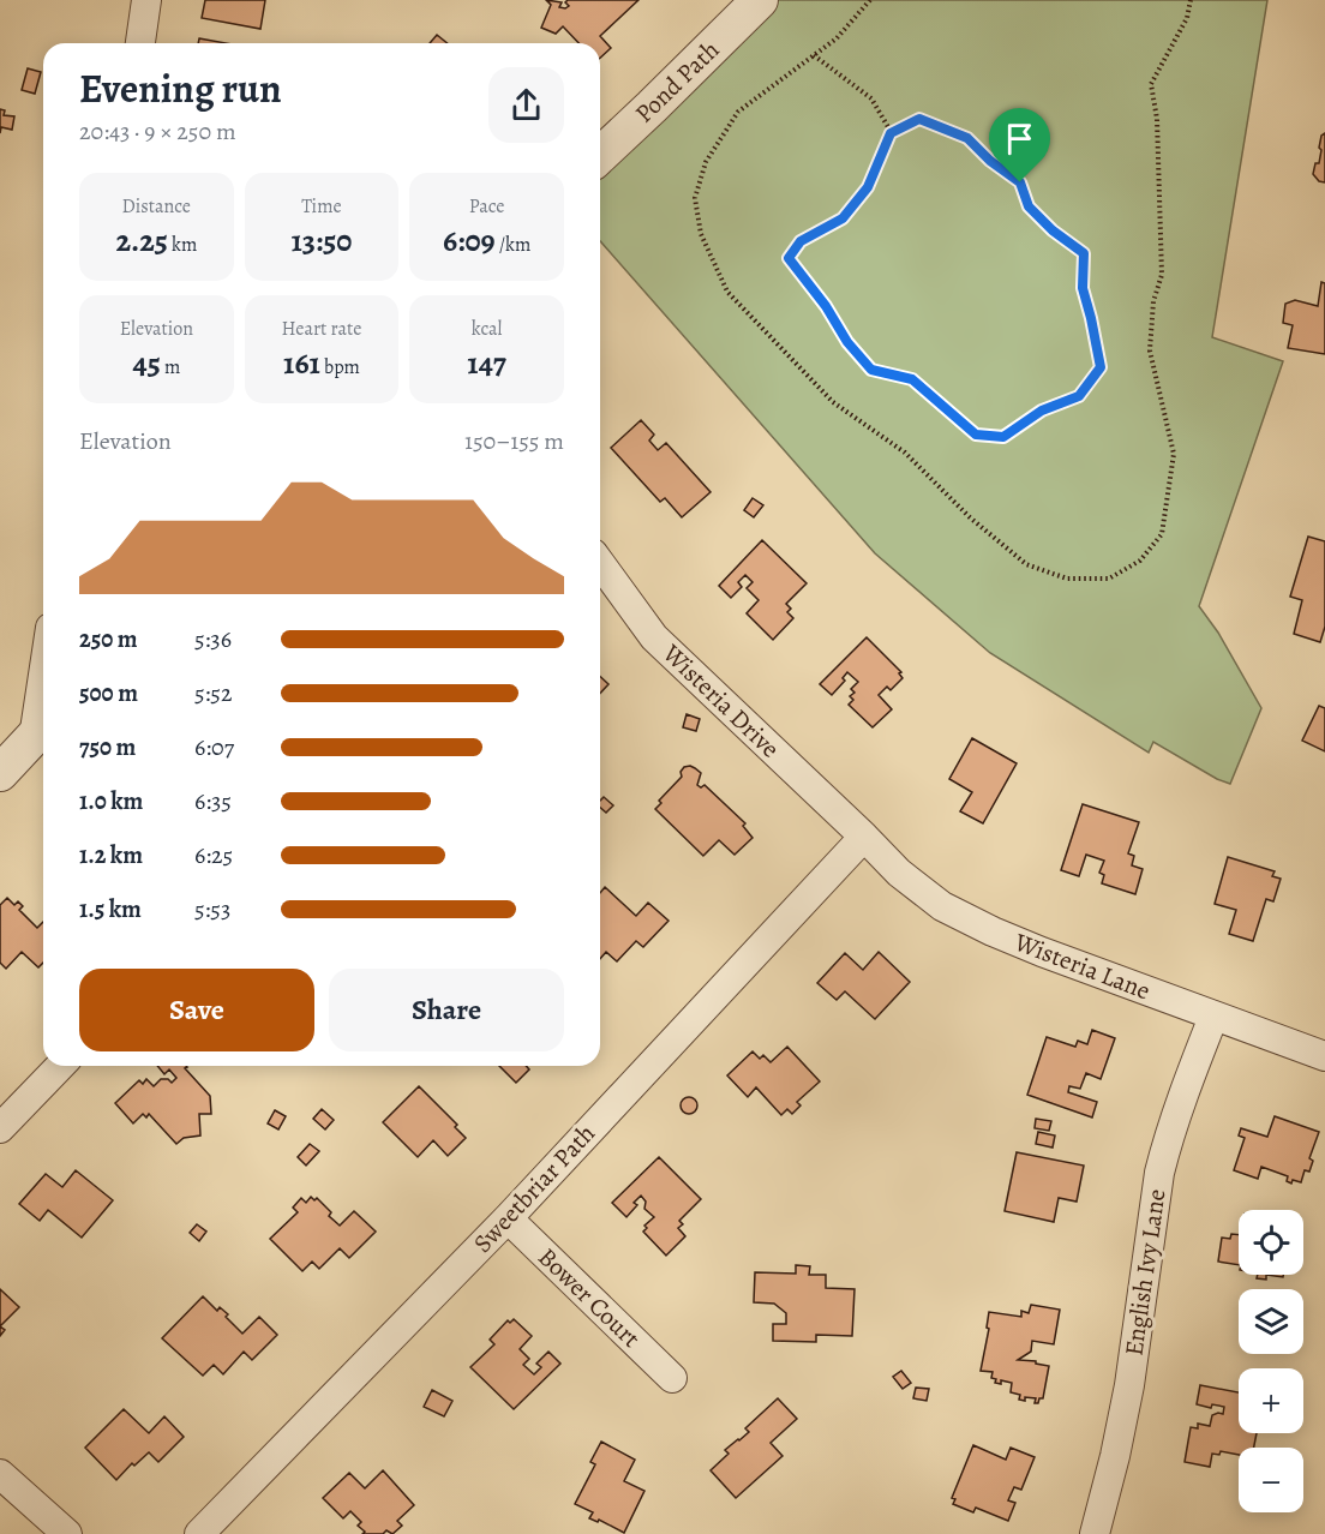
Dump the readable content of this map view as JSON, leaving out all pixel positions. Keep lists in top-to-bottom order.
{
  "streets": {
    "street": [
      "Pond Path",
      "Wisteria Drive",
      "Wisteria Lane",
      "Sweetbriar Path",
      "English Ivy Lane",
      "Bower Court"
    ]
  },
  "crossings": [
    ["Wisteria Drive", "Wisteria Lane"],
    ["Wisteria Drive", "Sweetbriar Path"],
    ["Wisteria Lane", "Sweetbriar Path"],
    ["Wisteria Lane", "English Ivy Lane"],
    ["Sweetbriar Path", "Bower Court"]
  ],
  "page": {
    "heading": ["Evening run", "20:43 · 9 × 250 m"],
    "stats": [
      ["Distance", "2.25 km"],
      ["Time", "13:50"],
      ["Pace", "6:09 /km"],
      ["Elevation", "45 m"],
      ["Heart rate", "161 bpm"],
      ["kcal", "147"]
    ],
    "chart": ["Elevation", "150–155 m"],
    "list": [
      {
        "name": "250 m",
        "note": "5:36"
      },
      {
        "name": "500 m",
        "note": "5:52"
      },
      {
        "name": "750 m",
        "note": "6:07"
      },
      {
        "name": "1.0 km",
        "note": "6:35"
      },
      {
        "name": "1.2 km",
        "note": "6:25"
      },
      {
        "name": "1.5 km",
        "note": "5:53"
      }
    ],
    "buttons": ["Save", "Share"],
    "map_buttons": ["+", "−"]
  }
}
